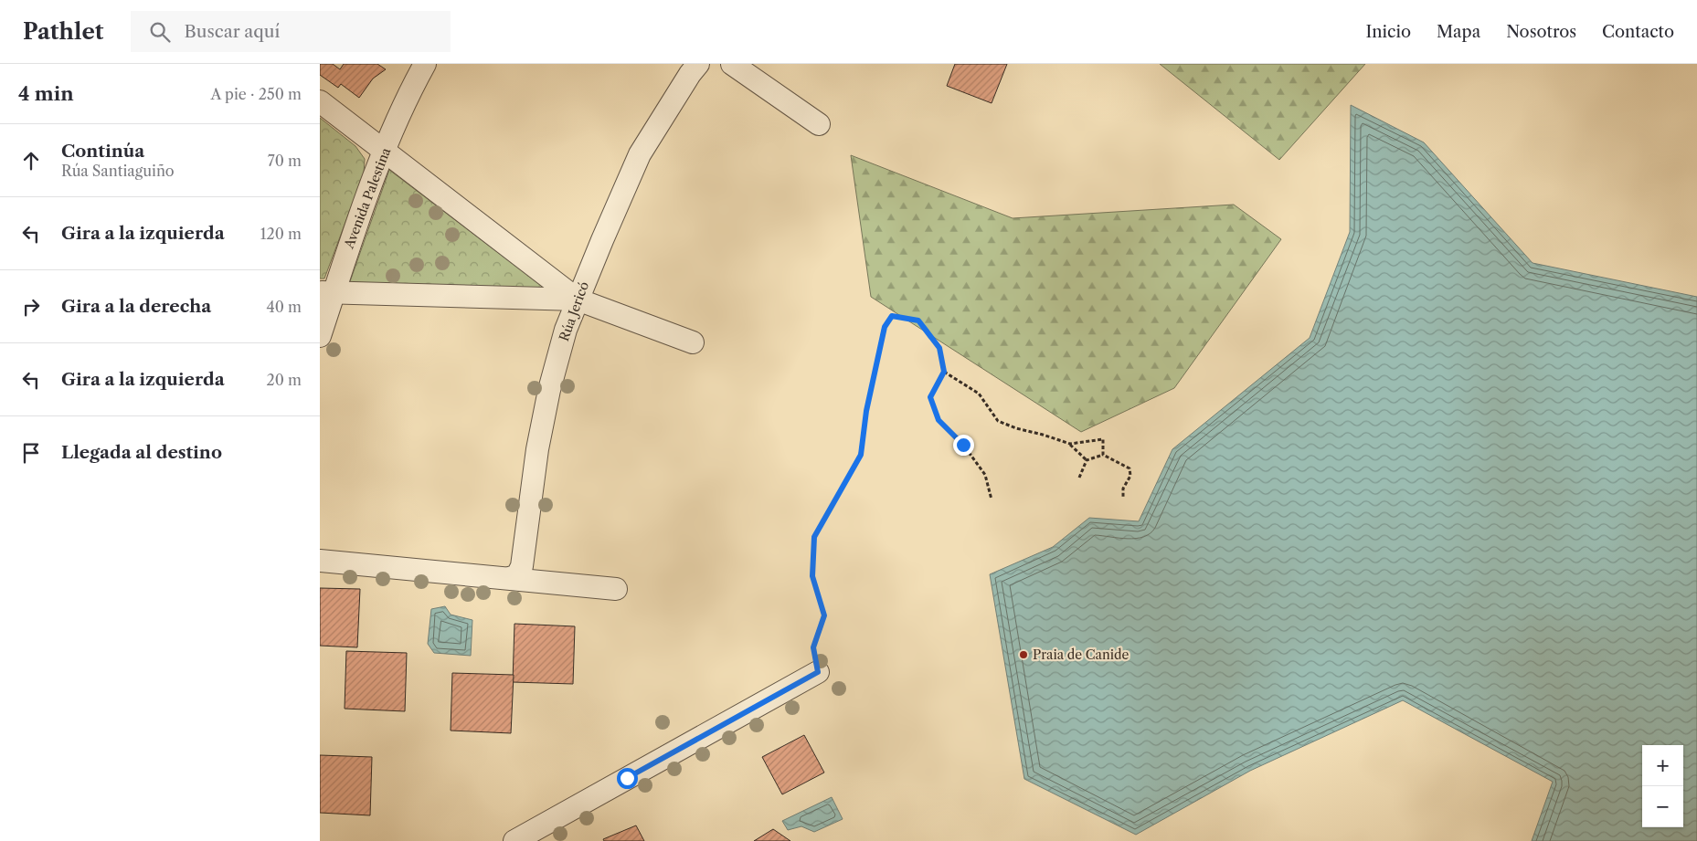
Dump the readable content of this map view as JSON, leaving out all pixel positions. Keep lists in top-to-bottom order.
{
  "streets": {
    "street": ["Avenida Palestina", "Rúa Jericó"]
  },
  "places": ["Praia de Canide"],
  "page": {
    "header": "Pathlet",
    "search": "Buscar aquí",
    "nav": [
      "Inicio",
      "Mapa",
      "Nosotros",
      "Contacto"
    ],
    "heading": ["4 min", "A pie · 250 m"],
    "list": [
      ["Continúa", "Rúa Santiaguiño", "70 m"],
      ["Gira a la izquierda", "120 m"],
      ["Gira a la derecha", "40 m"],
      ["Gira a la izquierda", "20 m"],
      "Llegada al destino"
    ],
    "map_buttons": ["+", "−"]
  }
}
